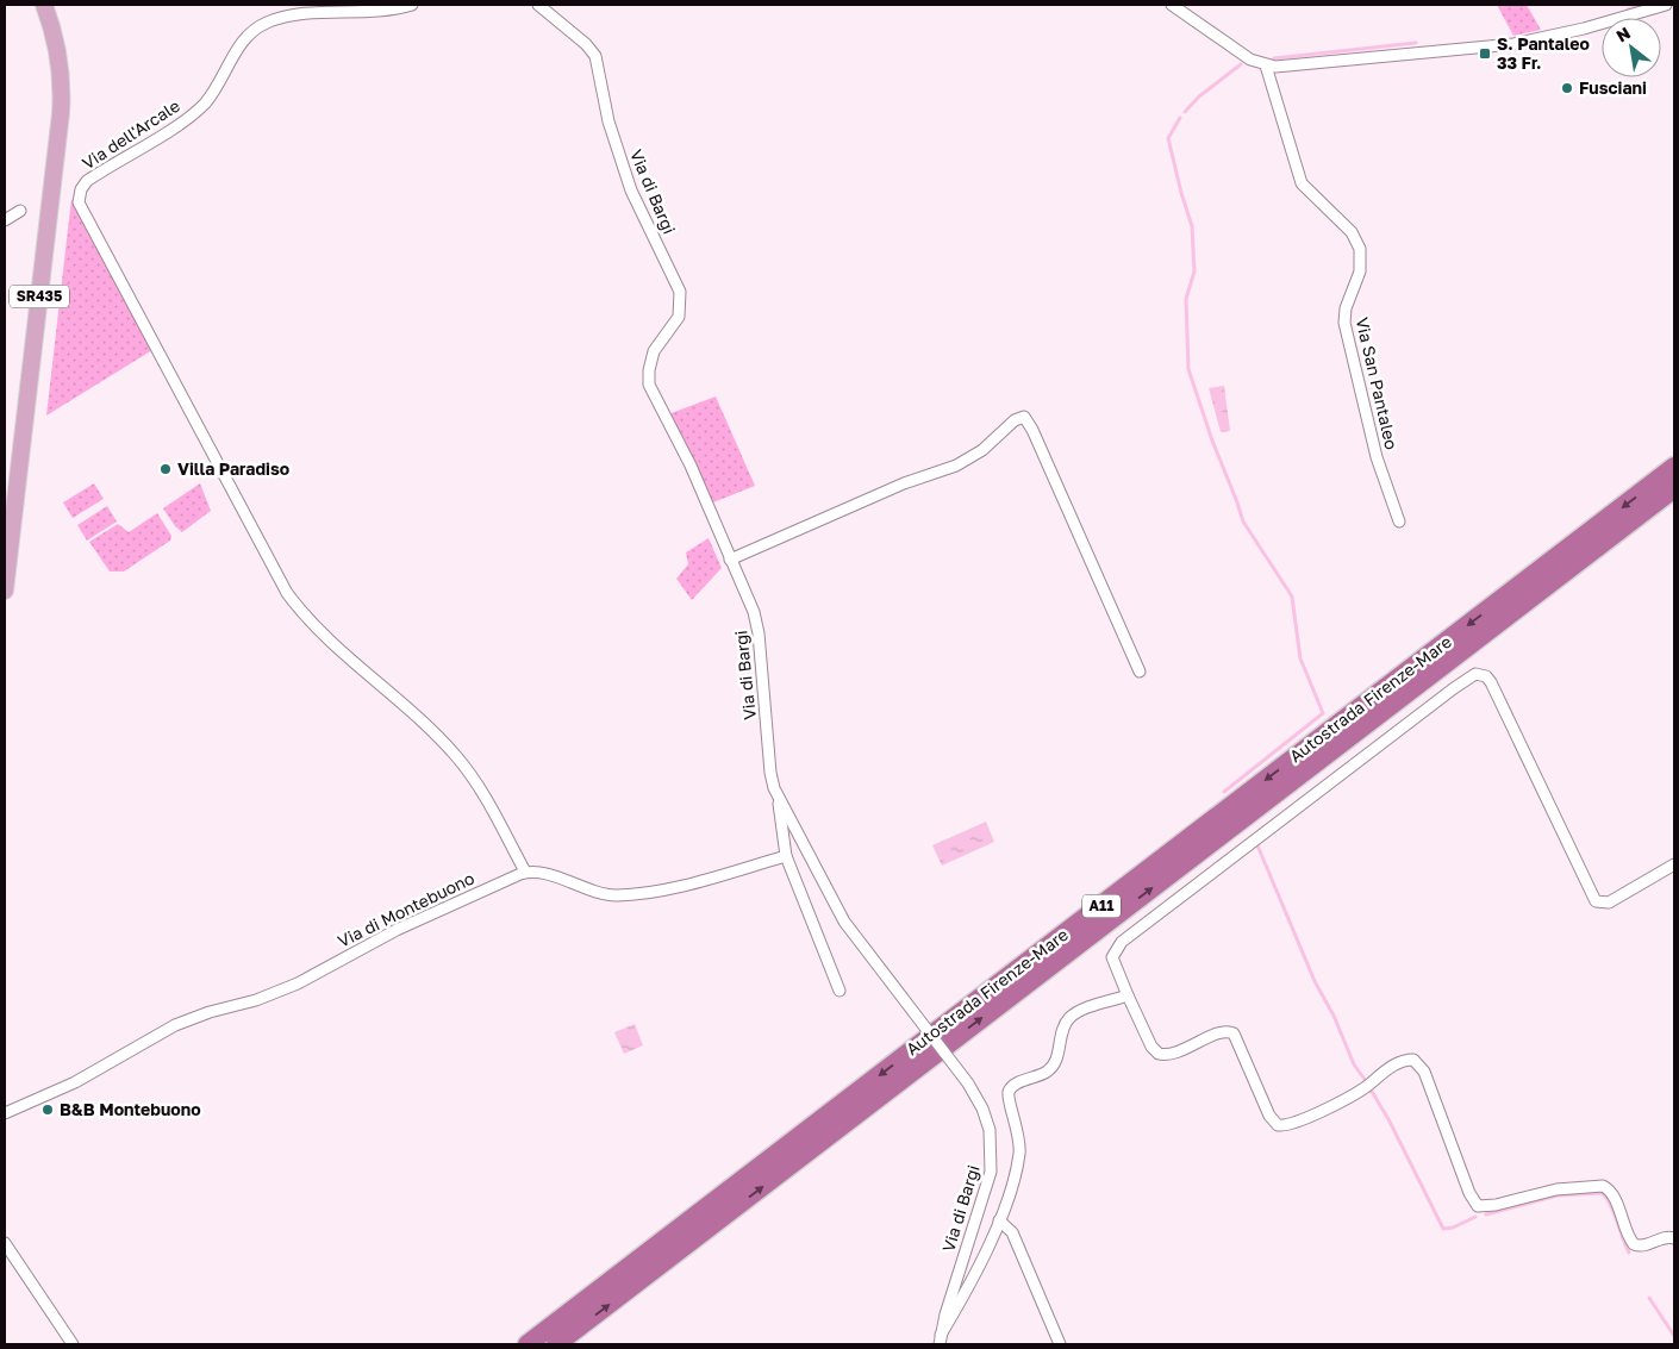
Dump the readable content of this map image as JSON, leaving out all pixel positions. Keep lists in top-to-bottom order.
{
  "streets": {
    "highway": ["Autostrada Firenze-Mare", "A11"],
    "main road": ["SR435"],
    "street": [
      "Via dell'Arcale",
      "Via di Bargi",
      "Via San Pantaleo",
      "Via di Montebuono"
    ]
  },
  "crossings": [
    ["Via dell'Arcale", "Via di Montebuono"]
  ],
  "places": {
    "transit": ["S. Pantaleo 33 Fr."],
    "other": ["Fusciani", "Villa Paradiso", "B&B Montebuono"]
  },
  "north": "top left"
}
